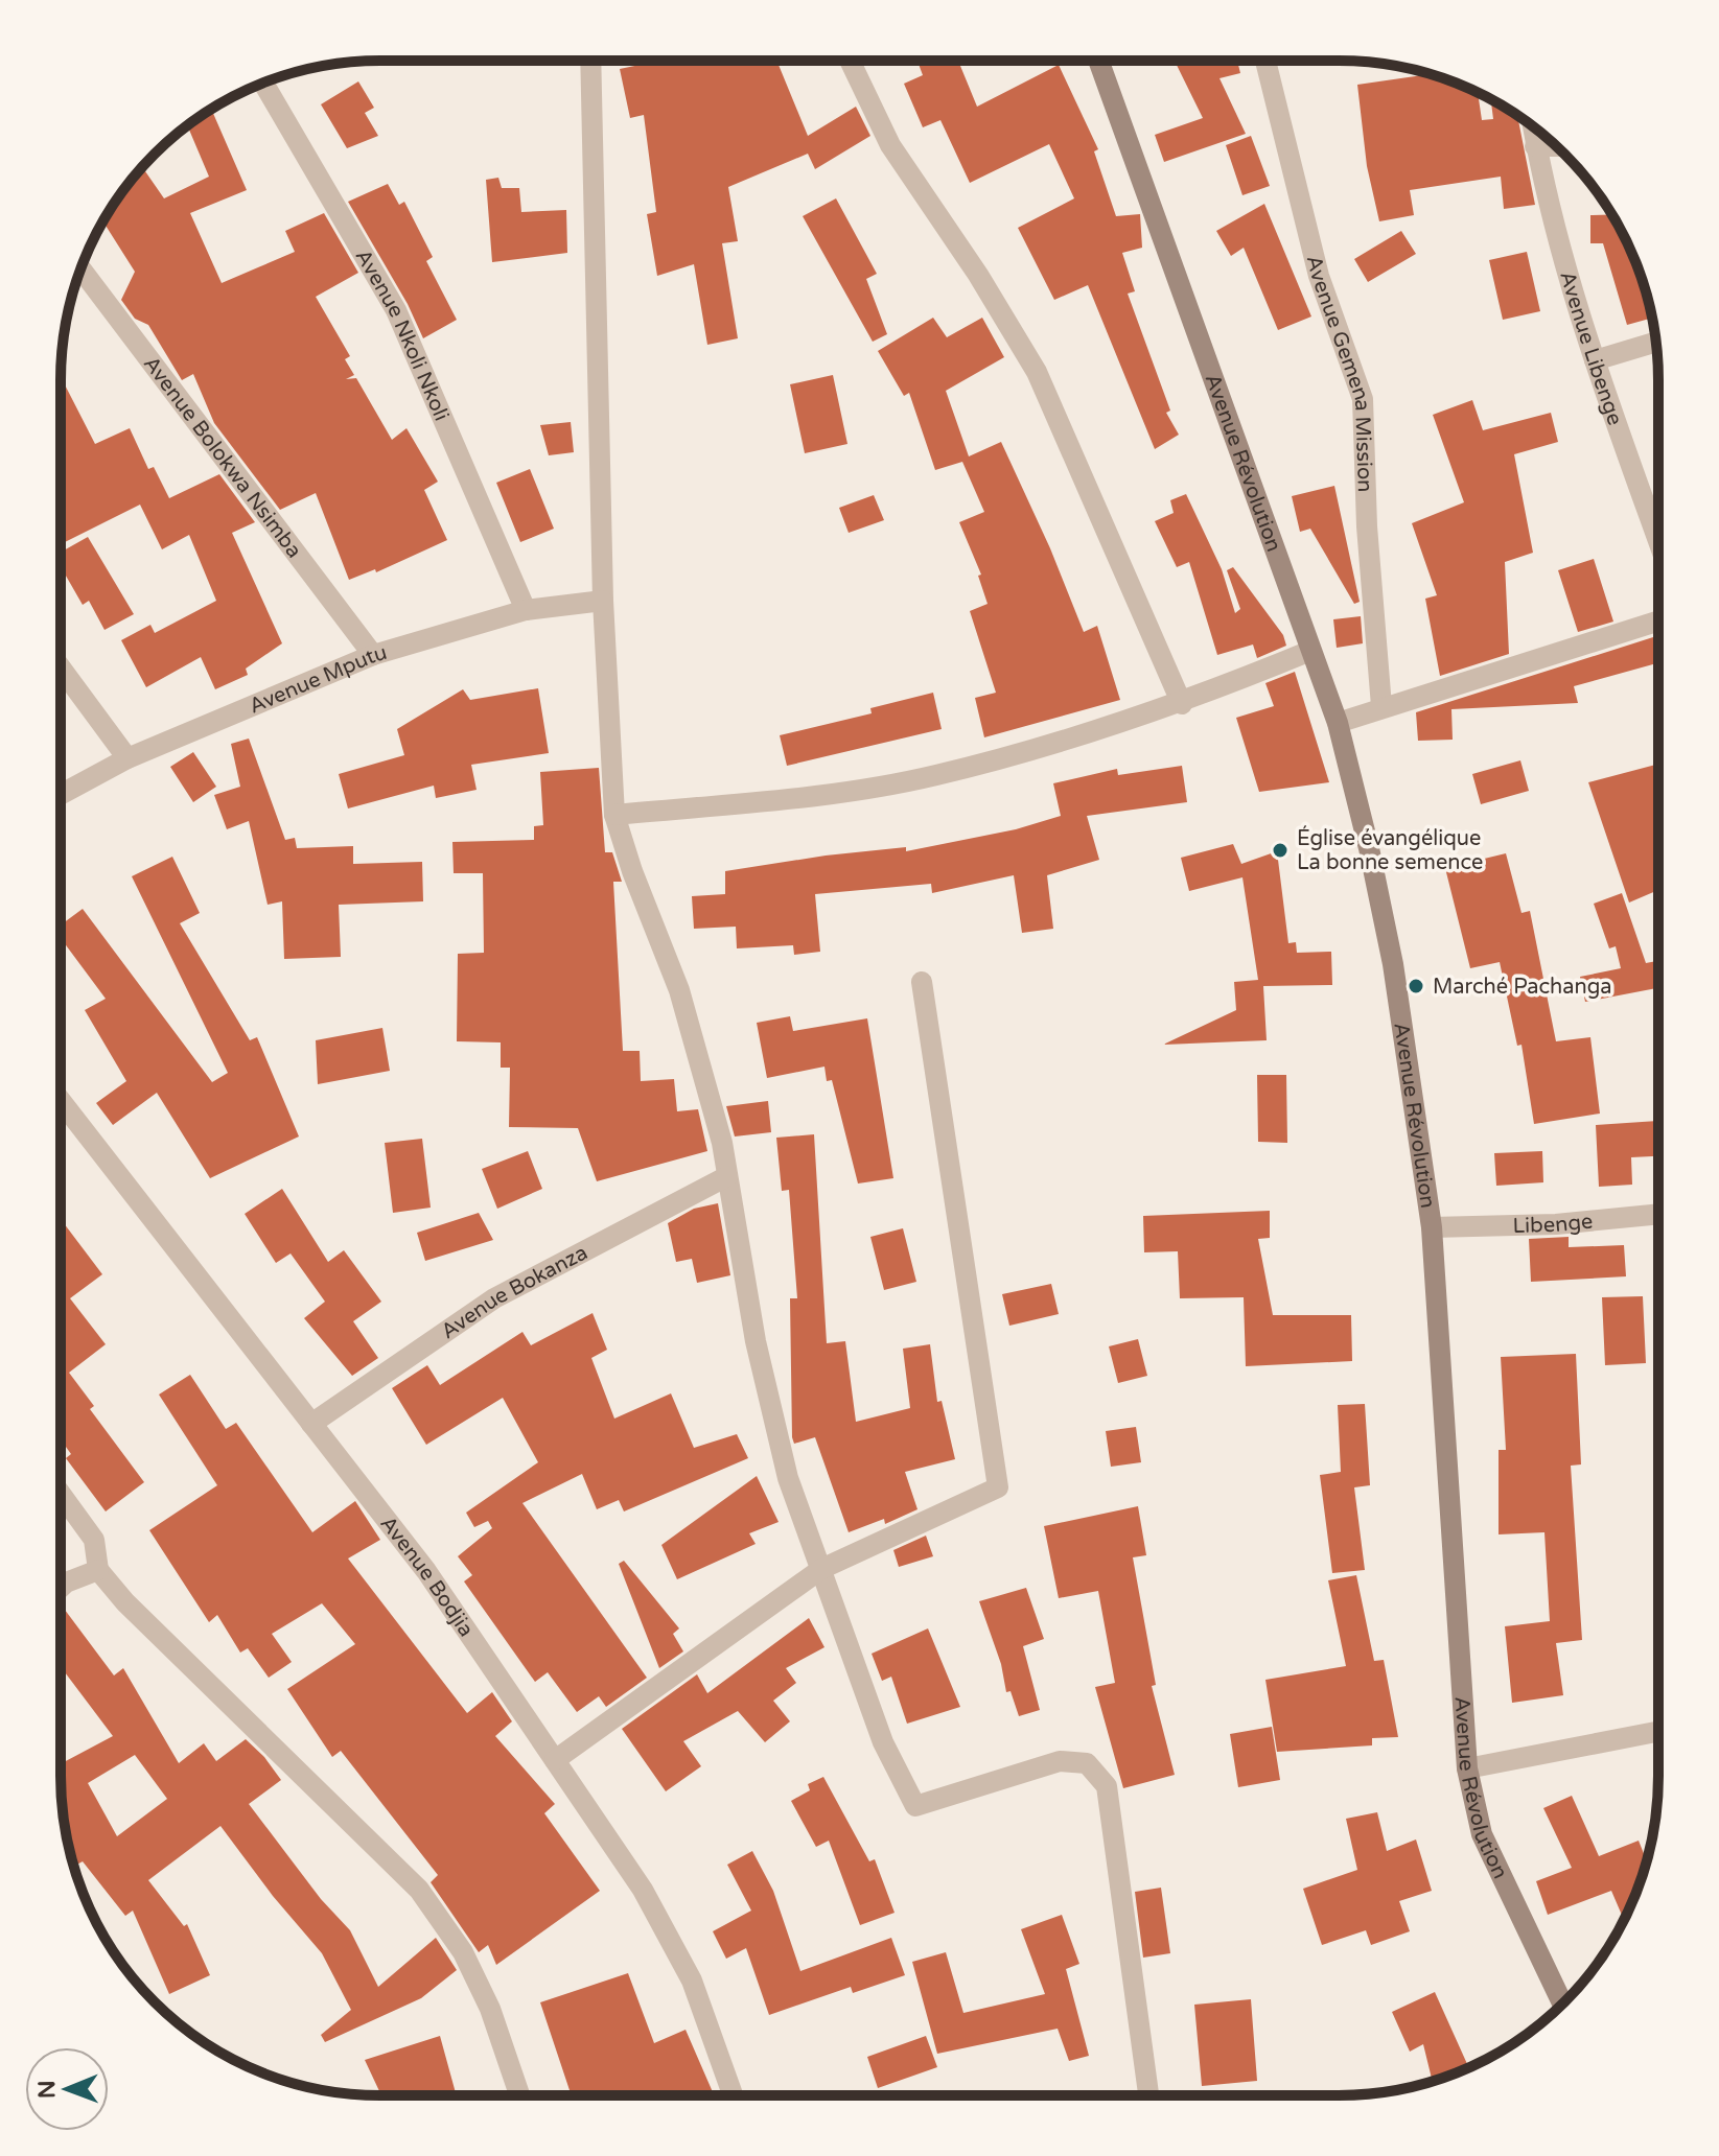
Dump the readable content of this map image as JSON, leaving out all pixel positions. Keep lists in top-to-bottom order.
{
  "streets": {
    "street": [
      "Avenue Nkoli Nkoli",
      "Avenue Libenge",
      "Avenue Gemena Mission",
      "Avenue Bolokwa Nsimba",
      "Avenue Révolution",
      "Avenue Mputu",
      "Libenge",
      "Avenue Bokanza",
      "Avenue Bodjia"
    ]
  },
  "crossings": [
    ["Avenue Nkoli Nkoli", "Avenue Mputu"],
    ["Avenue Bolokwa Nsimba", "Avenue Mputu"],
    ["Avenue Révolution", "Libenge"],
    ["Avenue Bokanza", "Avenue Bodjia"]
  ],
  "places": ["Église évangélique La bonne semence", "Marché Pachanga"],
  "north": "left"
}
